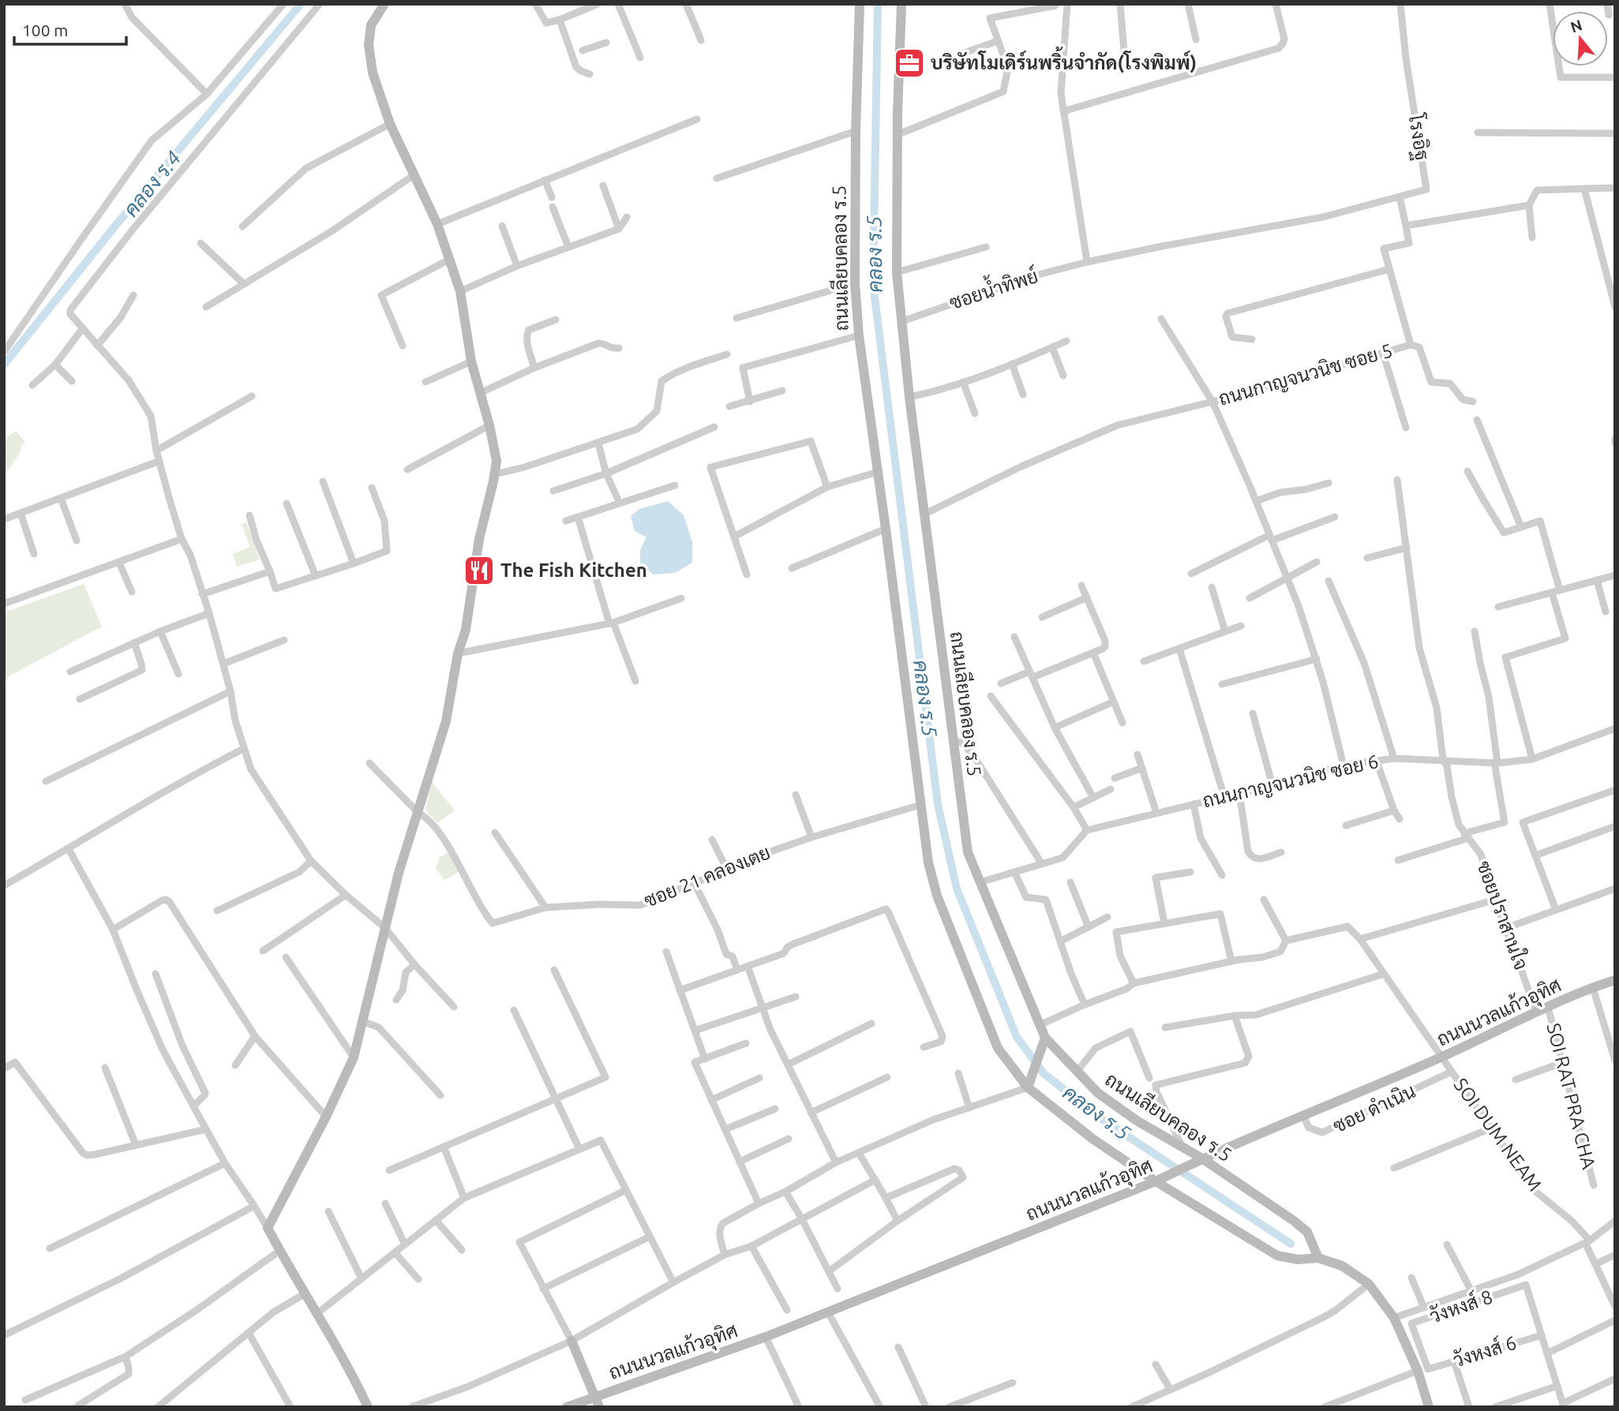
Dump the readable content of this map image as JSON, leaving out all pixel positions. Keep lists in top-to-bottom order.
{
  "streets": {
    "street": [
      "โรงอิฐ",
      "ถนนเลียบคลอง ร.5",
      "ซอยน้ำทิพย์",
      "ถนนกาญจนวนิช ซอย 5",
      "ถนนกาญจนวนิช ซอย 6",
      "ซอย 21 คลองเตย",
      "ซอยปราสานใจ",
      "ถนนนวลแก้วอุทิศ",
      "SOI RAT PRA CHA",
      "ซอย ดำเนิน",
      "SOI DUM NEAM",
      "วังหงส์ 8",
      "วังหงส์ 6"
    ]
  },
  "crossings": [
    ["โรงอิฐ", "ซอยน้ำทิพย์"],
    ["ถนนเลียบคลอง ร.5", "ซอยน้ำทิพย์"],
    ["ถนนเลียบคลอง ร.5", "ถนนกาญจนวนิช ซอย 5"],
    ["ถนนเลียบคลอง ร.5", "ซอย 21 คลองเตย"],
    ["ถนนเลียบคลอง ร.5", "ถนนนวลแก้วอุทิศ"],
    ["ถนนกาญจนวนิช ซอย 6", "ซอยปราสานใจ"],
    ["ซอยปราสานใจ", "ถนนนวลแก้วอุทิศ"],
    ["ถนนนวลแก้วอุทิศ", "SOI RAT PRA CHA"],
    ["ถนนนวลแก้วอุทิศ", "ซอย ดำเนิน"],
    ["ถนนนวลแก้วอุทิศ", "SOI DUM NEAM"],
    ["ซอย ดำเนิน", "SOI DUM NEAM"],
    ["วังหงส์ 8", "วังหงส์ 6"]
  ],
  "water": ["คลอง ร.4", "คลอง ร.5"],
  "places": {
    "office": ["บริษัทโมเดิร์นพริ้นจำกัด(โรงพิมพ์)"],
    "restaurant": ["The Fish Kitchen"]
  },
  "scale_bar": "100 m",
  "north": "top"
}
